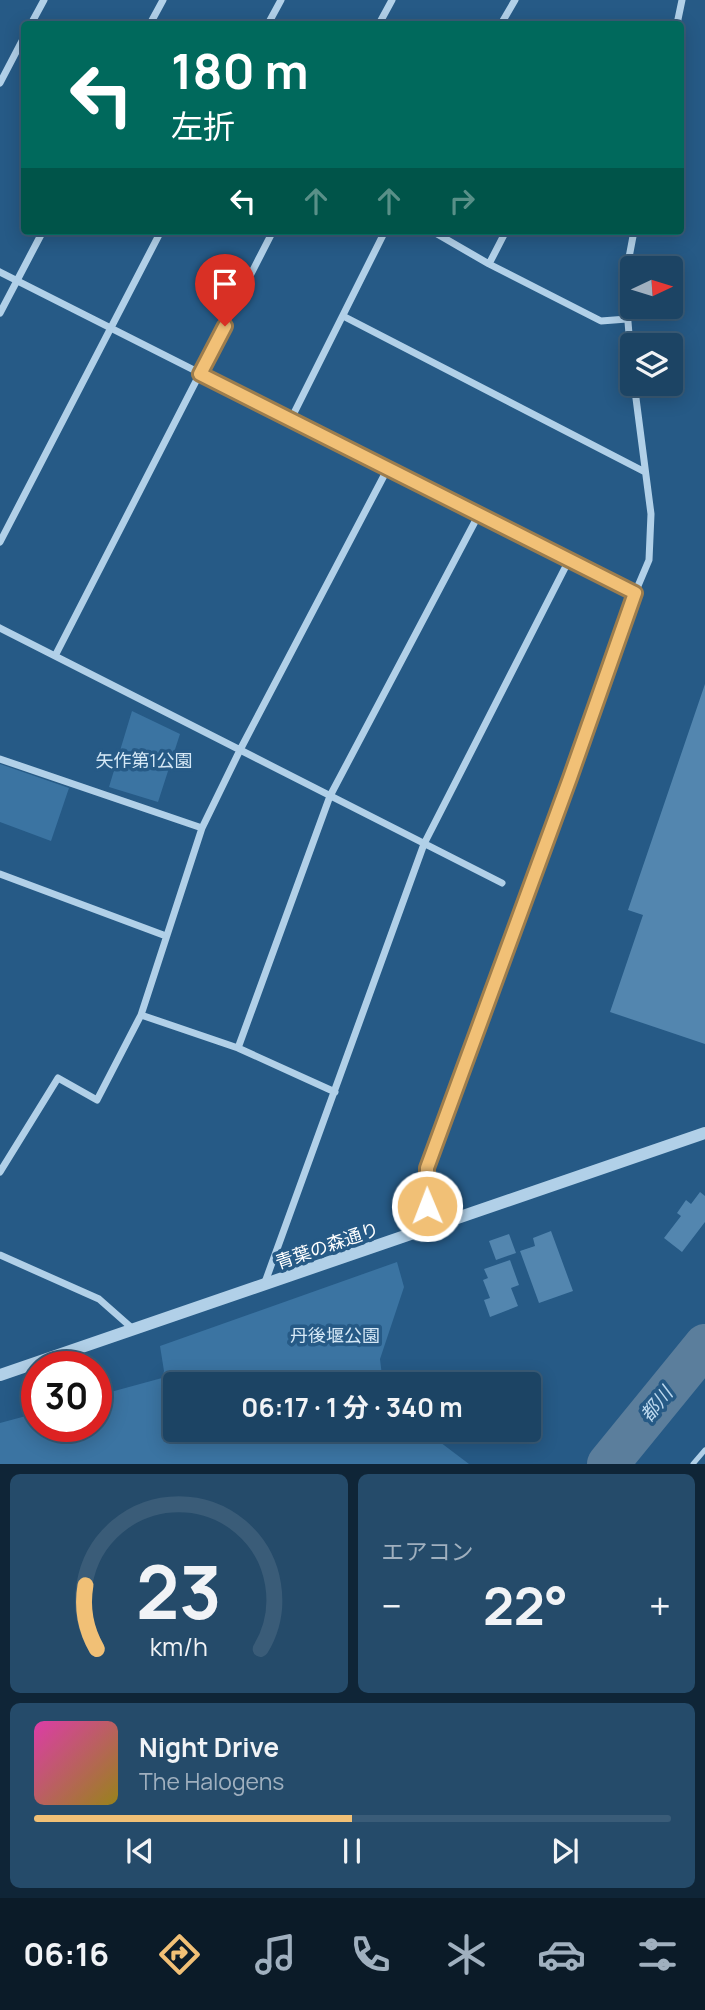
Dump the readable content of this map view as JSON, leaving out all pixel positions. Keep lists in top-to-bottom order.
{
  "streets": {
    "street": ["青葉の森通り"]
  },
  "water": ["都川"],
  "parks": ["矢作第1公園", "丹後堰公園"],
  "north": "right",
  "page": {
    "turn": ["180 m", "左折"],
    "limit": "30",
    "trip": "06:17 · 1 分 · 340 m",
    "tile": "エアコン",
    "heat": ["−", "22°", "+"],
    "song": ["Night Drive", "The Halogens"],
    "tabs": "06:16",
    "gauge": ["23", "km/h"]
  }
}
